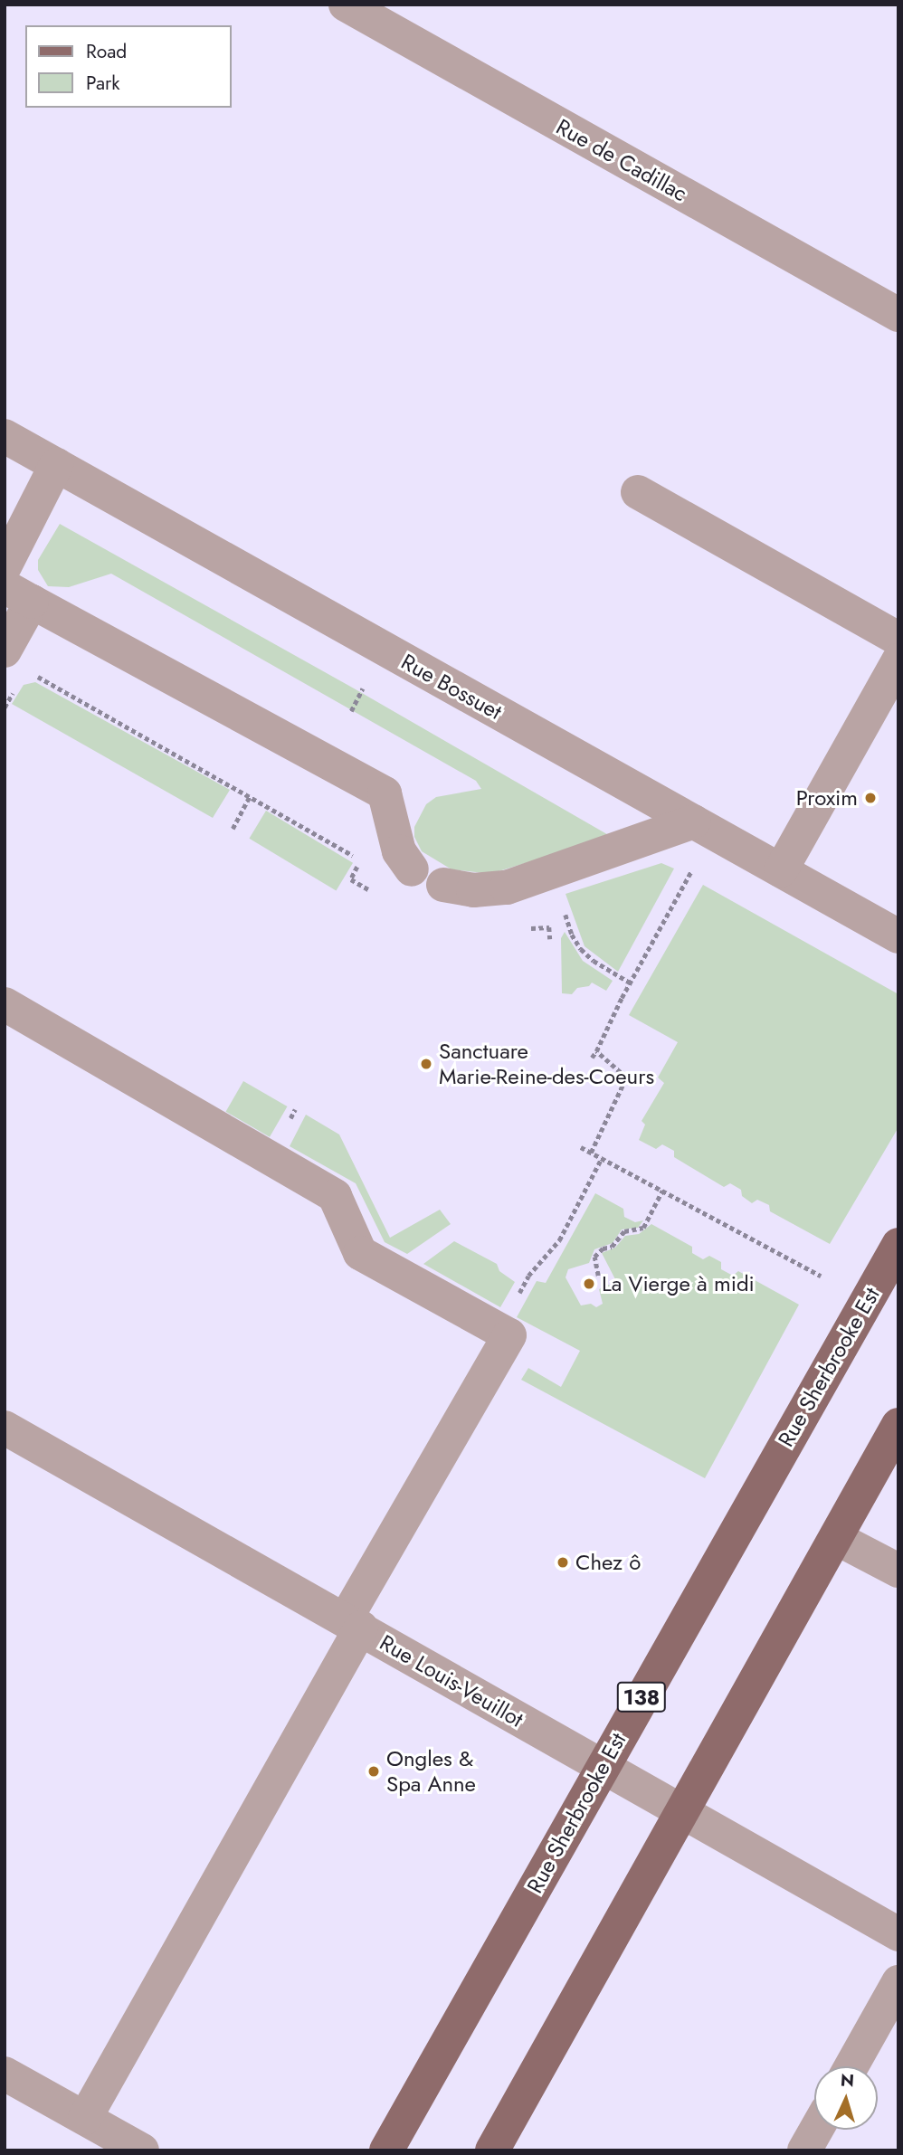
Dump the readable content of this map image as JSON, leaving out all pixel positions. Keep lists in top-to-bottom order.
{
  "streets": {
    "main road": ["Rue Sherbrooke Est", "138"],
    "street": ["Rue de Cadillac", "Rue Bossuet", "Rue Louis-Veuillot"]
  },
  "crossings": [
    ["Rue Sherbrooke Est", "Rue Louis-Veuillot"]
  ],
  "places": [
    "Proxim",
    "Sanctuare Marie-Reine-des-Coeurs",
    "La Vierge à midi",
    "Chez ô",
    "Ongles & Spa Anne"
  ],
  "legend": ["Road", "Park"],
  "north": "top"
}
